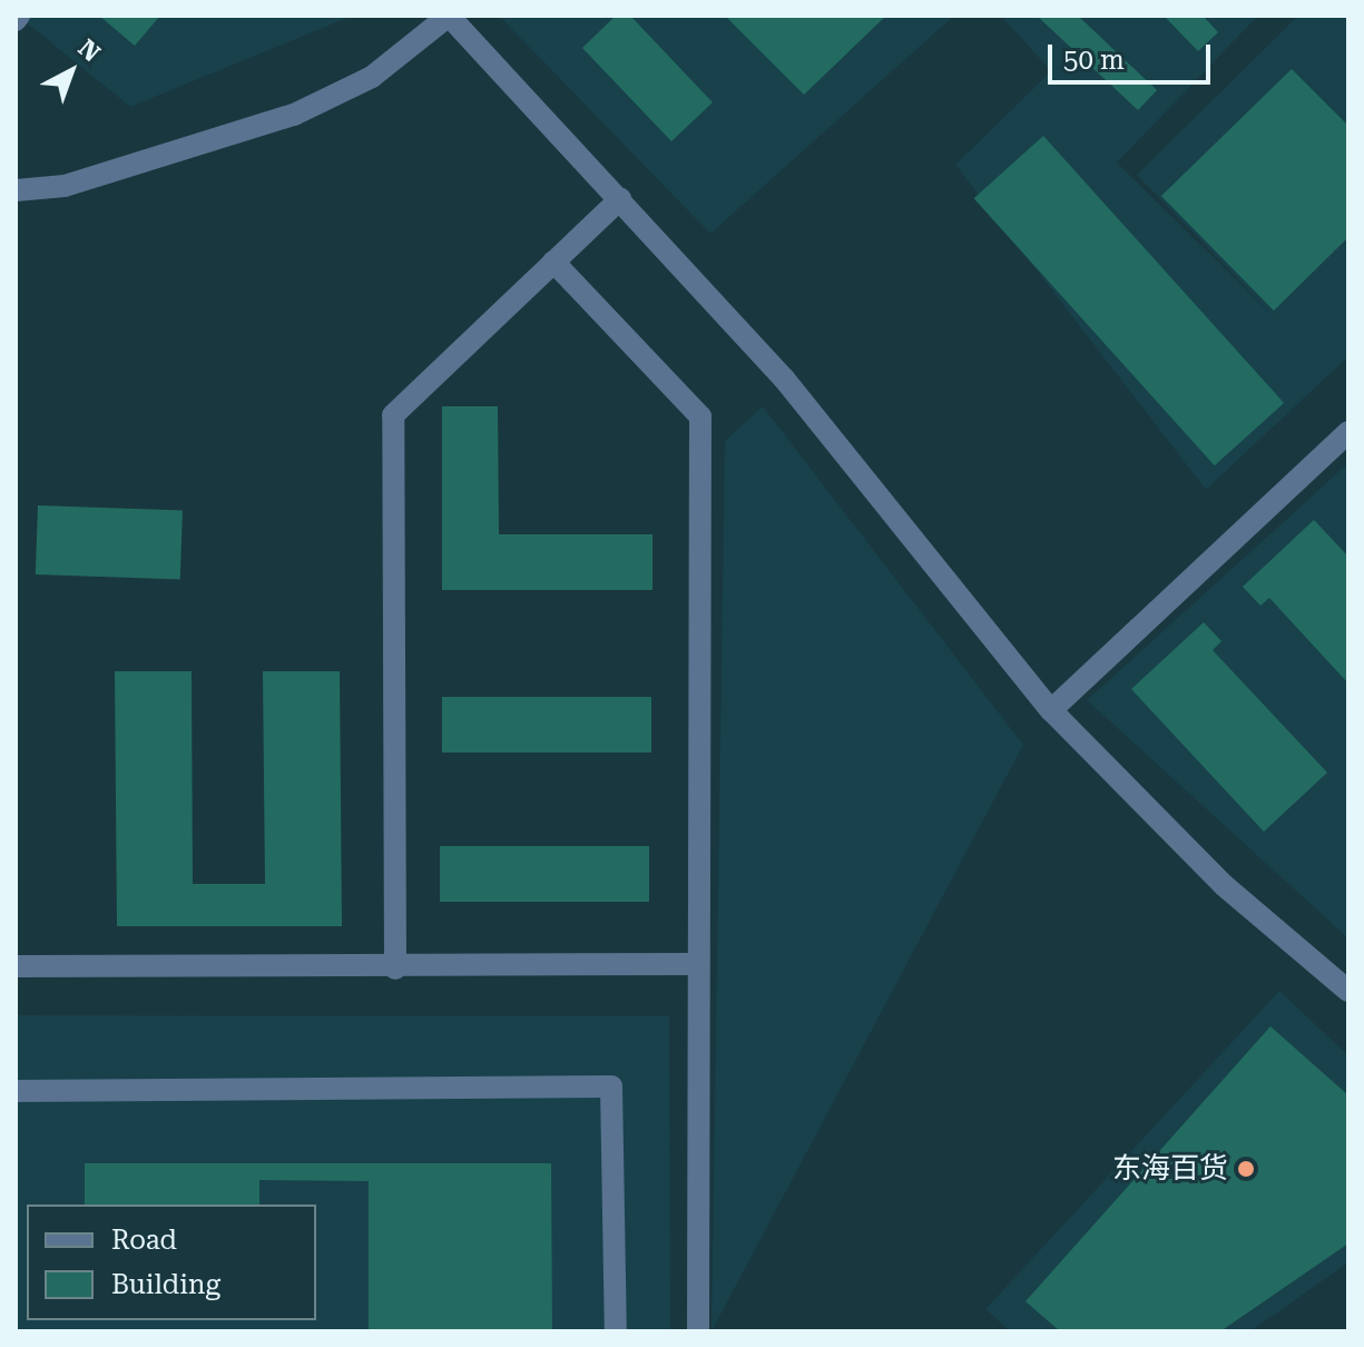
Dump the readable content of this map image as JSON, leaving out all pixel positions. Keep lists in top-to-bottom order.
{
  "places": ["东海百货"],
  "legend": ["Road", "Building"],
  "scale_bar": "50 m",
  "north": "top right"
}
